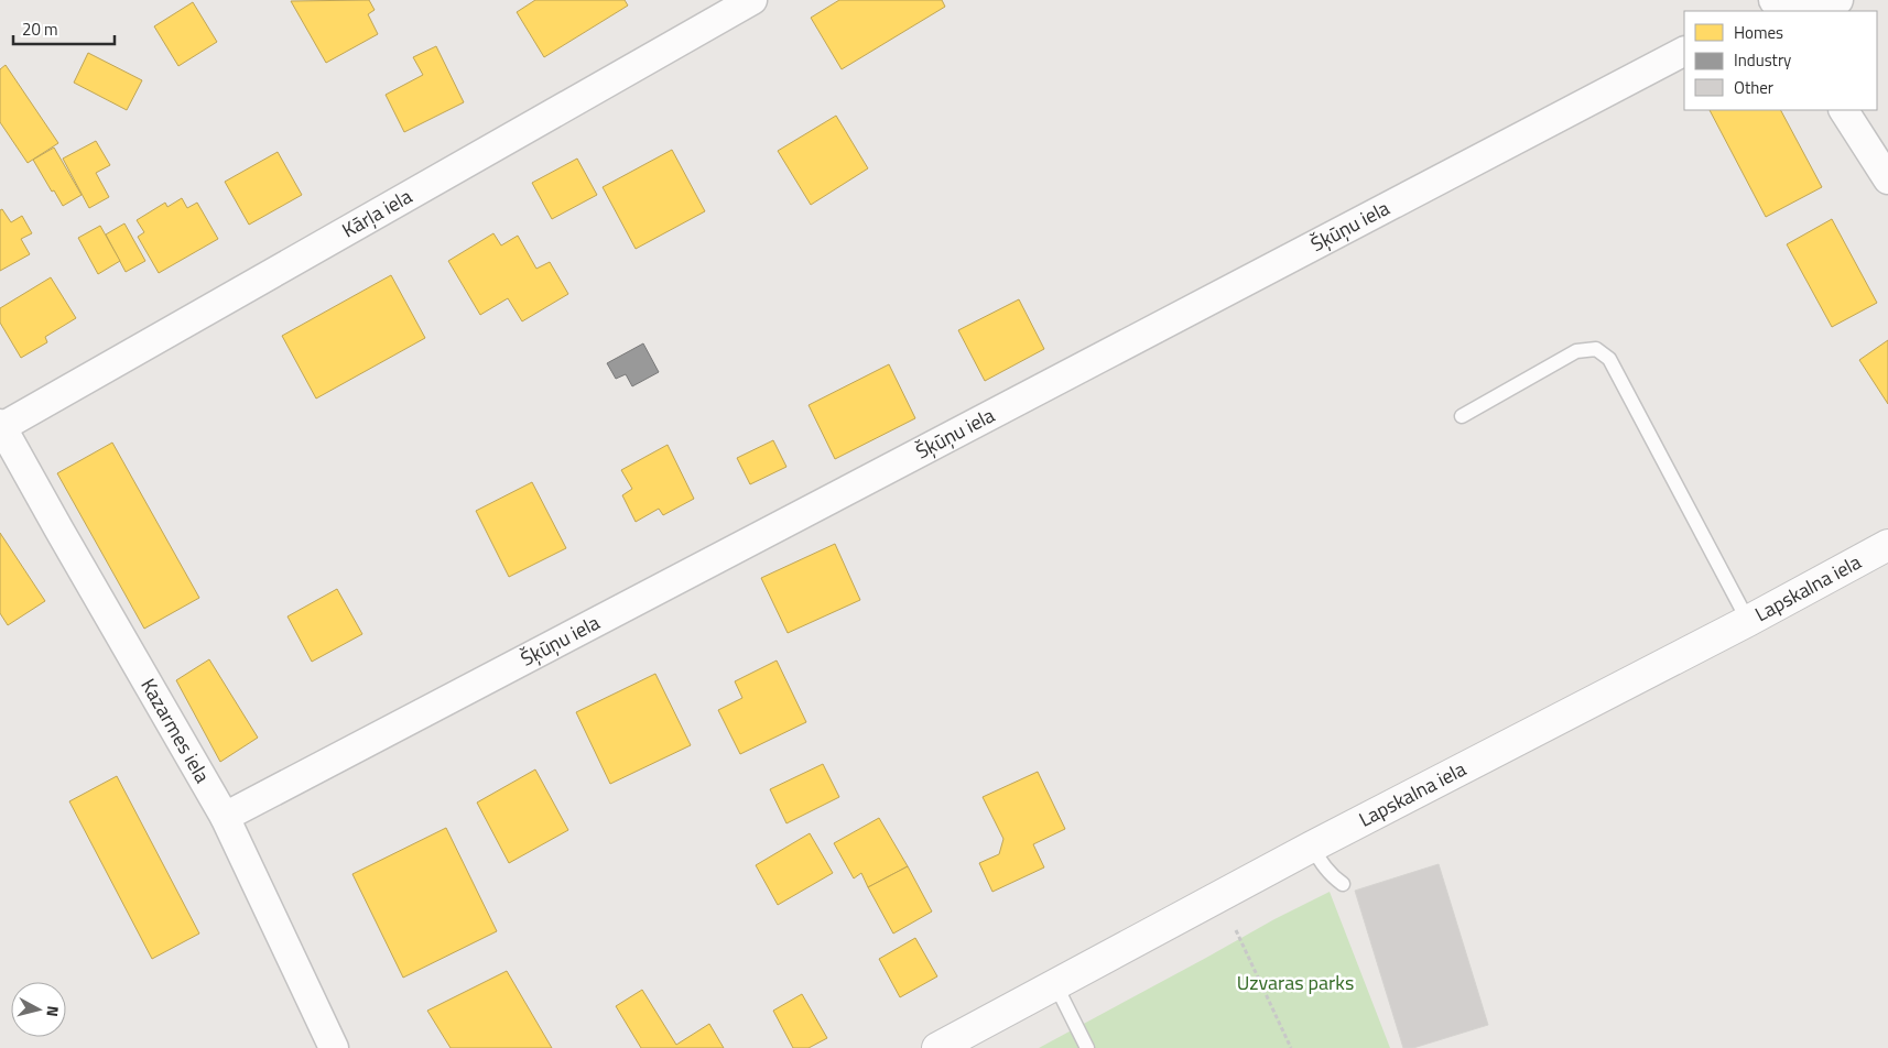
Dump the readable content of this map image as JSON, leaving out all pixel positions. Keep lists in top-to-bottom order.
{
  "streets": {
    "main road": ["Lapskalna iela"],
    "street": ["Kārļa iela", "Šķūņu iela", "Kazarmes iela"]
  },
  "crossings": [
    ["Kārļa iela", "Kazarmes iela"],
    ["Šķūņu iela", "Kazarmes iela"]
  ],
  "parks": ["Uzvaras parks"],
  "legend": ["Homes", "Industry", "Other"],
  "scale_bar": "20 m",
  "north": "right"
}
